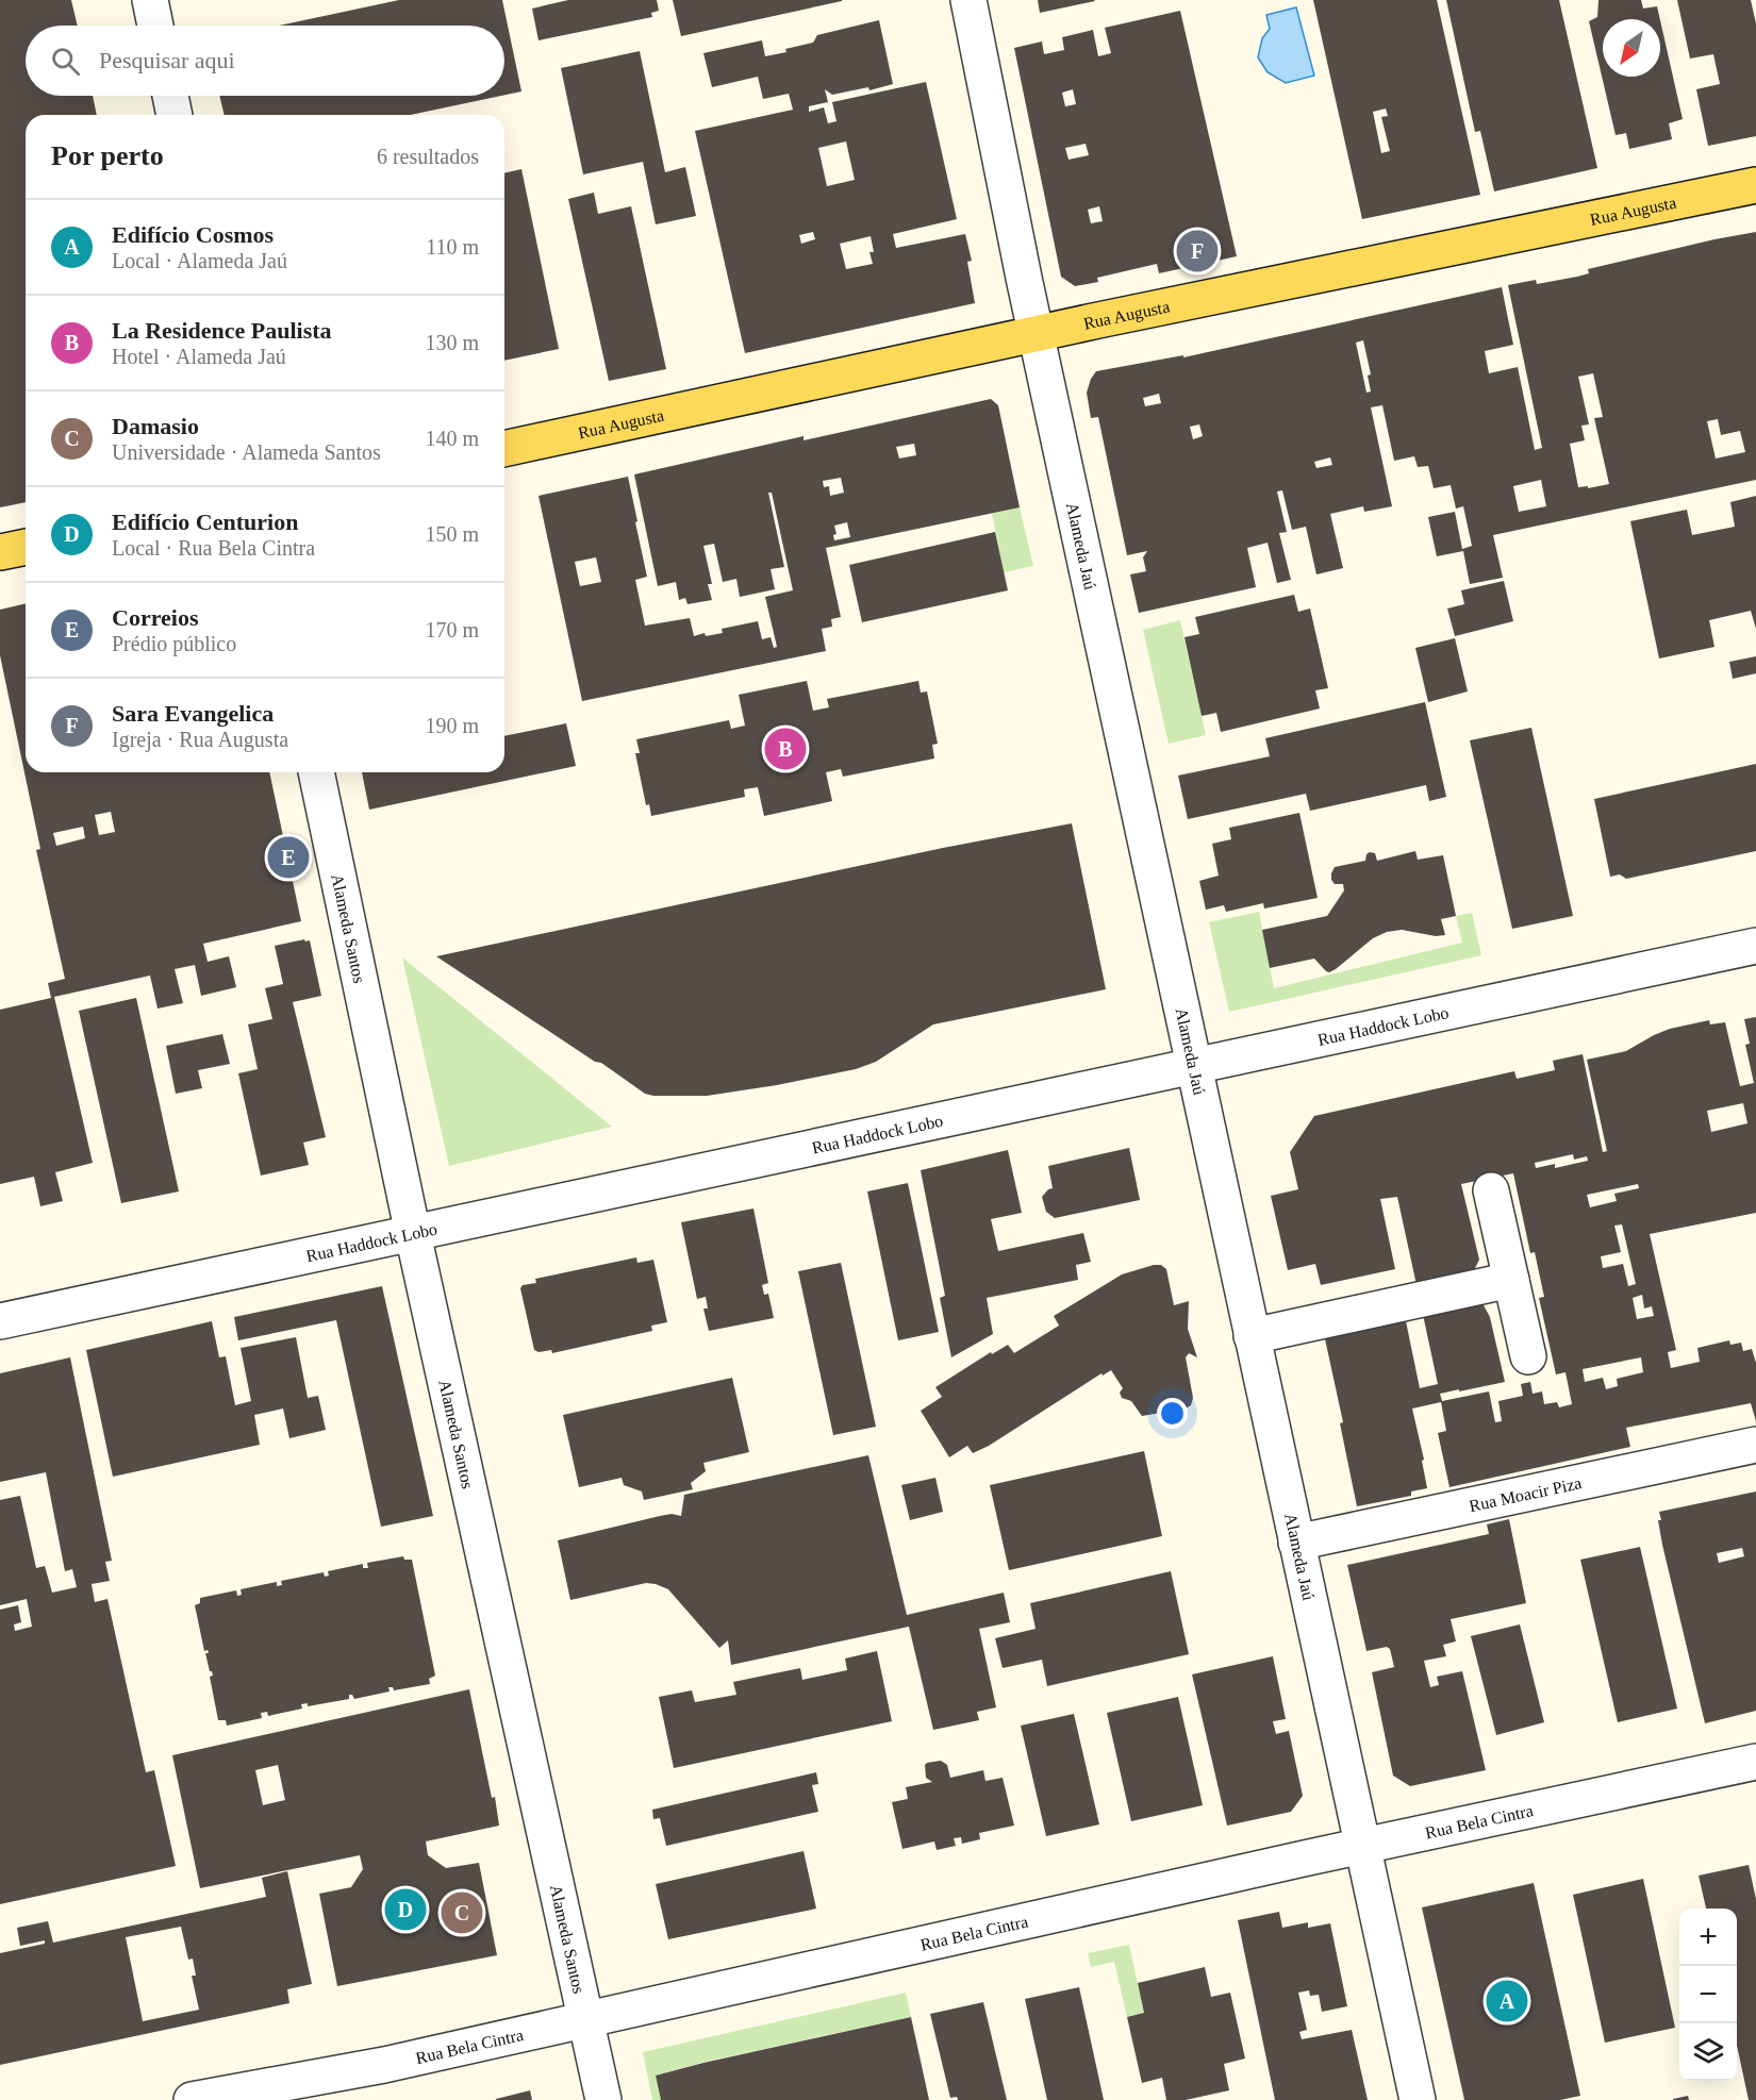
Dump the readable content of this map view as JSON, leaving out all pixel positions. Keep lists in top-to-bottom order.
{
  "streets": {
    "main road": ["Rua Augusta"],
    "street": [
      "Alameda Jaú",
      "Alameda Santos",
      "Rua Haddock Lobo",
      "Rua Moacir Piza",
      "Rua Bela Cintra"
    ]
  },
  "crossings": [
    ["Rua Augusta", "Alameda Jaú"],
    ["Alameda Jaú", "Rua Haddock Lobo"],
    ["Alameda Jaú", "Rua Moacir Piza"],
    ["Alameda Jaú", "Rua Bela Cintra"],
    ["Alameda Santos", "Rua Haddock Lobo"],
    ["Alameda Santos", "Rua Bela Cintra"]
  ],
  "north": "bottom left",
  "page": {
    "search": "Pesquisar aqui",
    "heading": ["Por perto", "6 resultados"],
    "list": [
      {
        "mark": "A",
        "name": "Edifício Cosmos",
        "note": "Local · Alameda Jaú",
        "value": "110 m"
      },
      {
        "mark": "B",
        "name": "La Residence Paulista",
        "note": "Hotel · Alameda Jaú",
        "value": "130 m"
      },
      {
        "mark": "C",
        "name": "Damasio",
        "note": "Universidade · Alameda Santos",
        "value": "140 m"
      },
      {
        "mark": "D",
        "name": "Edifício Centurion",
        "note": "Local · Rua Bela Cintra",
        "value": "150 m"
      },
      {
        "mark": "E",
        "name": "Correios",
        "note": "Prédio público",
        "value": "170 m"
      },
      {
        "mark": "F",
        "name": "Sara Evangelica",
        "note": "Igreja · Rua Augusta",
        "value": "190 m"
      }
    ],
    "pins": [
      "F",
      "B",
      "E",
      "D",
      "C",
      "A"
    ],
    "map_buttons": ["+", "−"]
  }
}
